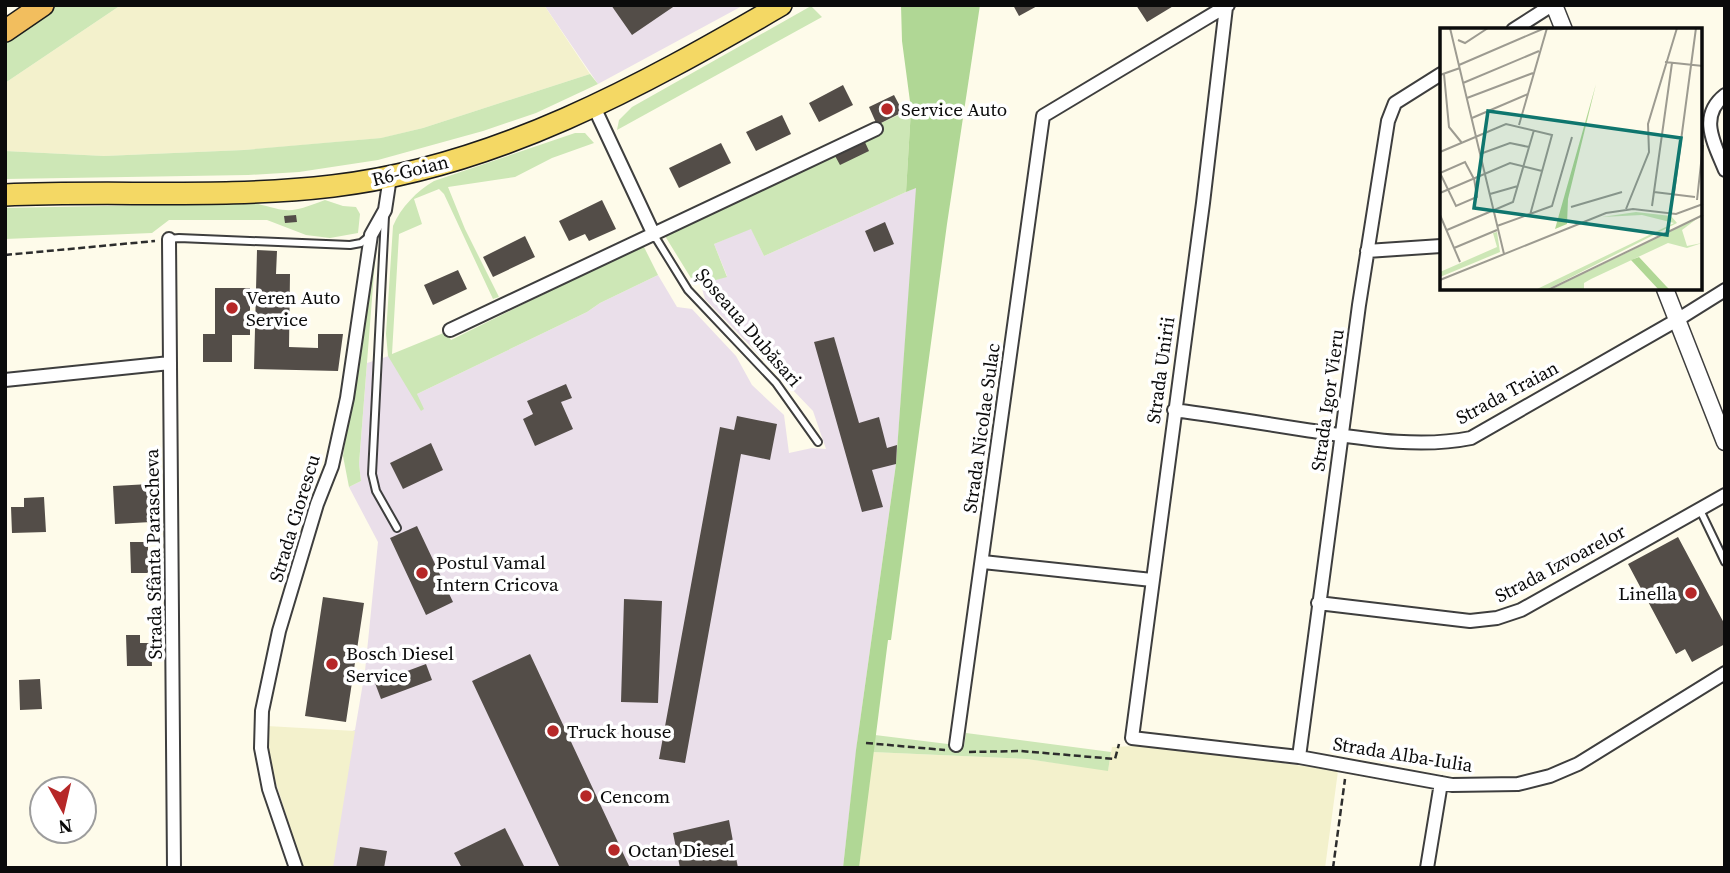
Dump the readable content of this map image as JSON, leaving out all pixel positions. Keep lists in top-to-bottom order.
{
  "streets": {
    "main road": ["R6-Goian"],
    "street": [
      "Șoseaua Dubăsari",
      "Strada Unirii",
      "Strada Traian",
      "Strada Igor Vieru",
      "Strada Nicolae Sulac",
      "Strada Ciorescu",
      "Strada Sfânta Parascheva",
      "Strada Izvoarelor",
      "Strada Alba-Iulia"
    ]
  },
  "crossings": [
    ["R6-Goian", "Șoseaua Dubăsari"],
    ["R6-Goian", "Strada Ciorescu"],
    ["Strada Unirii", "Strada Traian"],
    ["Strada Unirii", "Strada Nicolae Sulac"],
    ["Strada Unirii", "Strada Alba-Iulia"],
    ["Strada Traian", "Strada Igor Vieru"],
    ["Strada Igor Vieru", "Strada Izvoarelor"],
    ["Strada Igor Vieru", "Strada Alba-Iulia"]
  ],
  "places": [
    "Service Auto",
    "Veren Auto Service",
    "Postul Vamal Intern Cricova",
    "Linella",
    "Bosch Diesel Service",
    "Truck house",
    "Cencom",
    "Octan Diesel"
  ],
  "north": "bottom"
}
